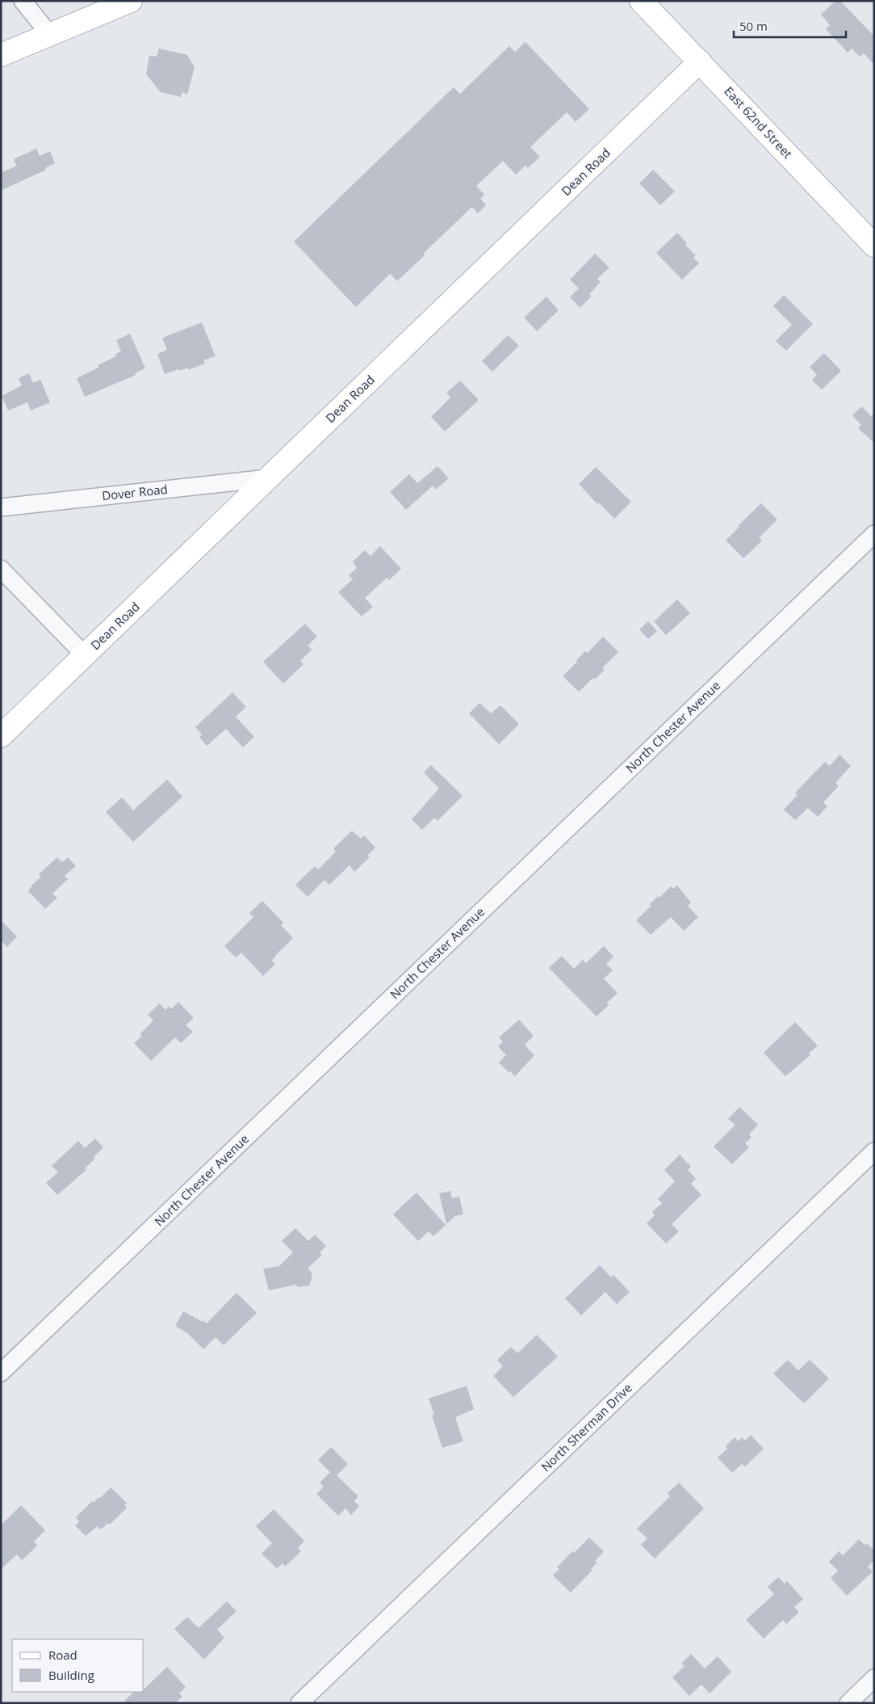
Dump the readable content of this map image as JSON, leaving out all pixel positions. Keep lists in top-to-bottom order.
{
  "streets": {
    "street": [
      "East 62nd Street",
      "Dean Road",
      "Dover Road",
      "North Chester Avenue",
      "North Sherman Drive"
    ]
  },
  "crossings": [
    ["East 62nd Street", "Dean Road"],
    ["Dean Road", "Dover Road"]
  ],
  "legend": ["Road", "Building"],
  "scale_bar": "50 m"
}
